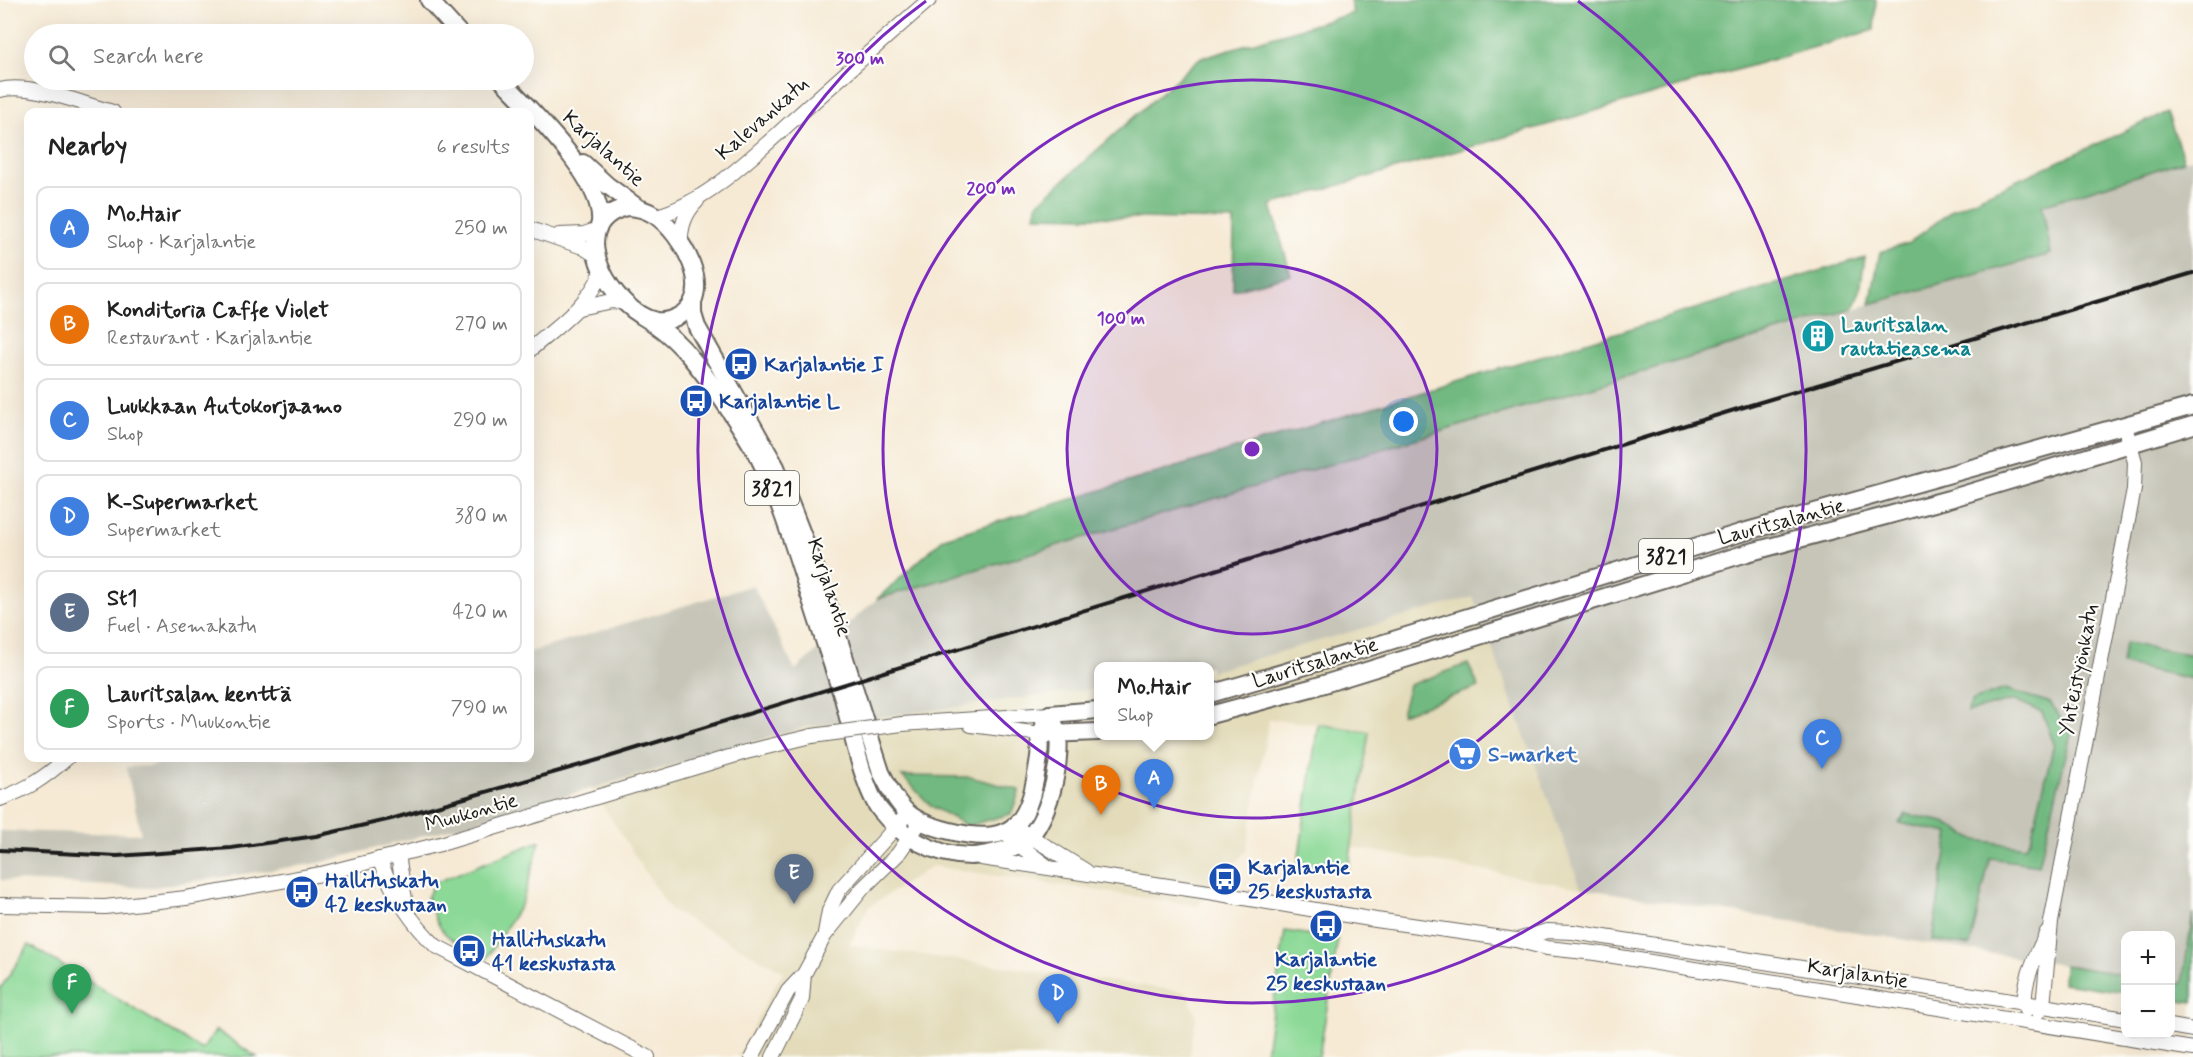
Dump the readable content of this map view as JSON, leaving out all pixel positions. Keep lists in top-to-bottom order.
{
  "streets": {
    "main road": [
      "Kalevankatu",
      "Karjalantie",
      "3821",
      "Lauritsalantie",
      "Yhteistyönkatu",
      "Muukontie"
    ]
  },
  "crossings": [
    ["Kalevankatu", "Karjalantie"],
    ["Kalevankatu", "3821"],
    ["Karjalantie", "3821"],
    ["Karjalantie", "Yhteistyönkatu"],
    ["Lauritsalantie", "Yhteistyönkatu"]
  ],
  "places": {
    "building": ["Lauritsalan rautatieasema"],
    "bus stop": [
      "Karjalantie I",
      "Karjalantie L",
      "Karjalantie 25 keskustasta",
      "Hallituskatu 42 keskustaan",
      "Karjalantie 25 keskustaan",
      "Hallituskatu 41 keskustasta"
    ],
    "supermarket": ["S-market"]
  },
  "page": {
    "search": "Search here",
    "heading": ["Nearby", "6 results"],
    "list": [
      {
        "mark": "A",
        "name": "Mo.Hair",
        "note": "Shop · Karjalantie",
        "value": "250 m"
      },
      {
        "mark": "B",
        "name": "Konditoria Caffe Violet",
        "note": "Restaurant · Karjalantie",
        "value": "270 m"
      },
      {
        "mark": "C",
        "name": "Luukkaan Autokorjaamo",
        "note": "Shop",
        "value": "290 m"
      },
      {
        "mark": "D",
        "name": "K-Supermarket",
        "note": "Supermarket",
        "value": "380 m"
      },
      {
        "mark": "E",
        "name": "St1",
        "note": "Fuel · Asemakatu",
        "value": "420 m"
      },
      {
        "mark": "F",
        "name": "Lauritsalan kenttä",
        "note": "Sports · Muukontie",
        "value": "790 m"
      }
    ],
    "popup": ["Mo.Hair", "Shop"],
    "pins": [
      "C",
      "A",
      "B",
      "E",
      "F",
      "D"
    ],
    "map_buttons": ["+", "−"]
  },
  "rings": ["300 m", "200 m", "100 m"]
}
